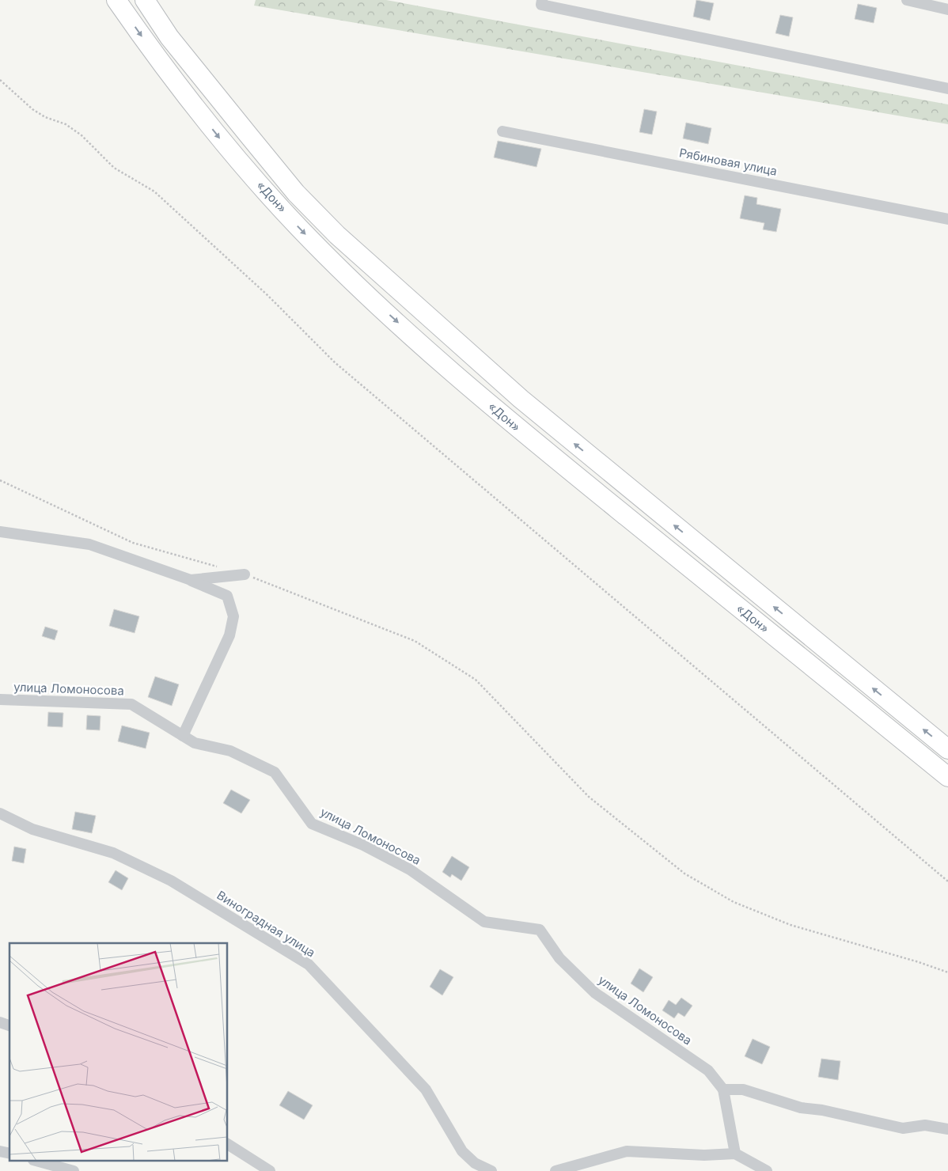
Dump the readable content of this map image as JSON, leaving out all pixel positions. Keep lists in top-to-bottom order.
{
  "streets": {
    "highway": ["«Дон»"],
    "street": ["Рябиновая улица", "улица Ломоносова", "Виноградная улица"]
  }
}
